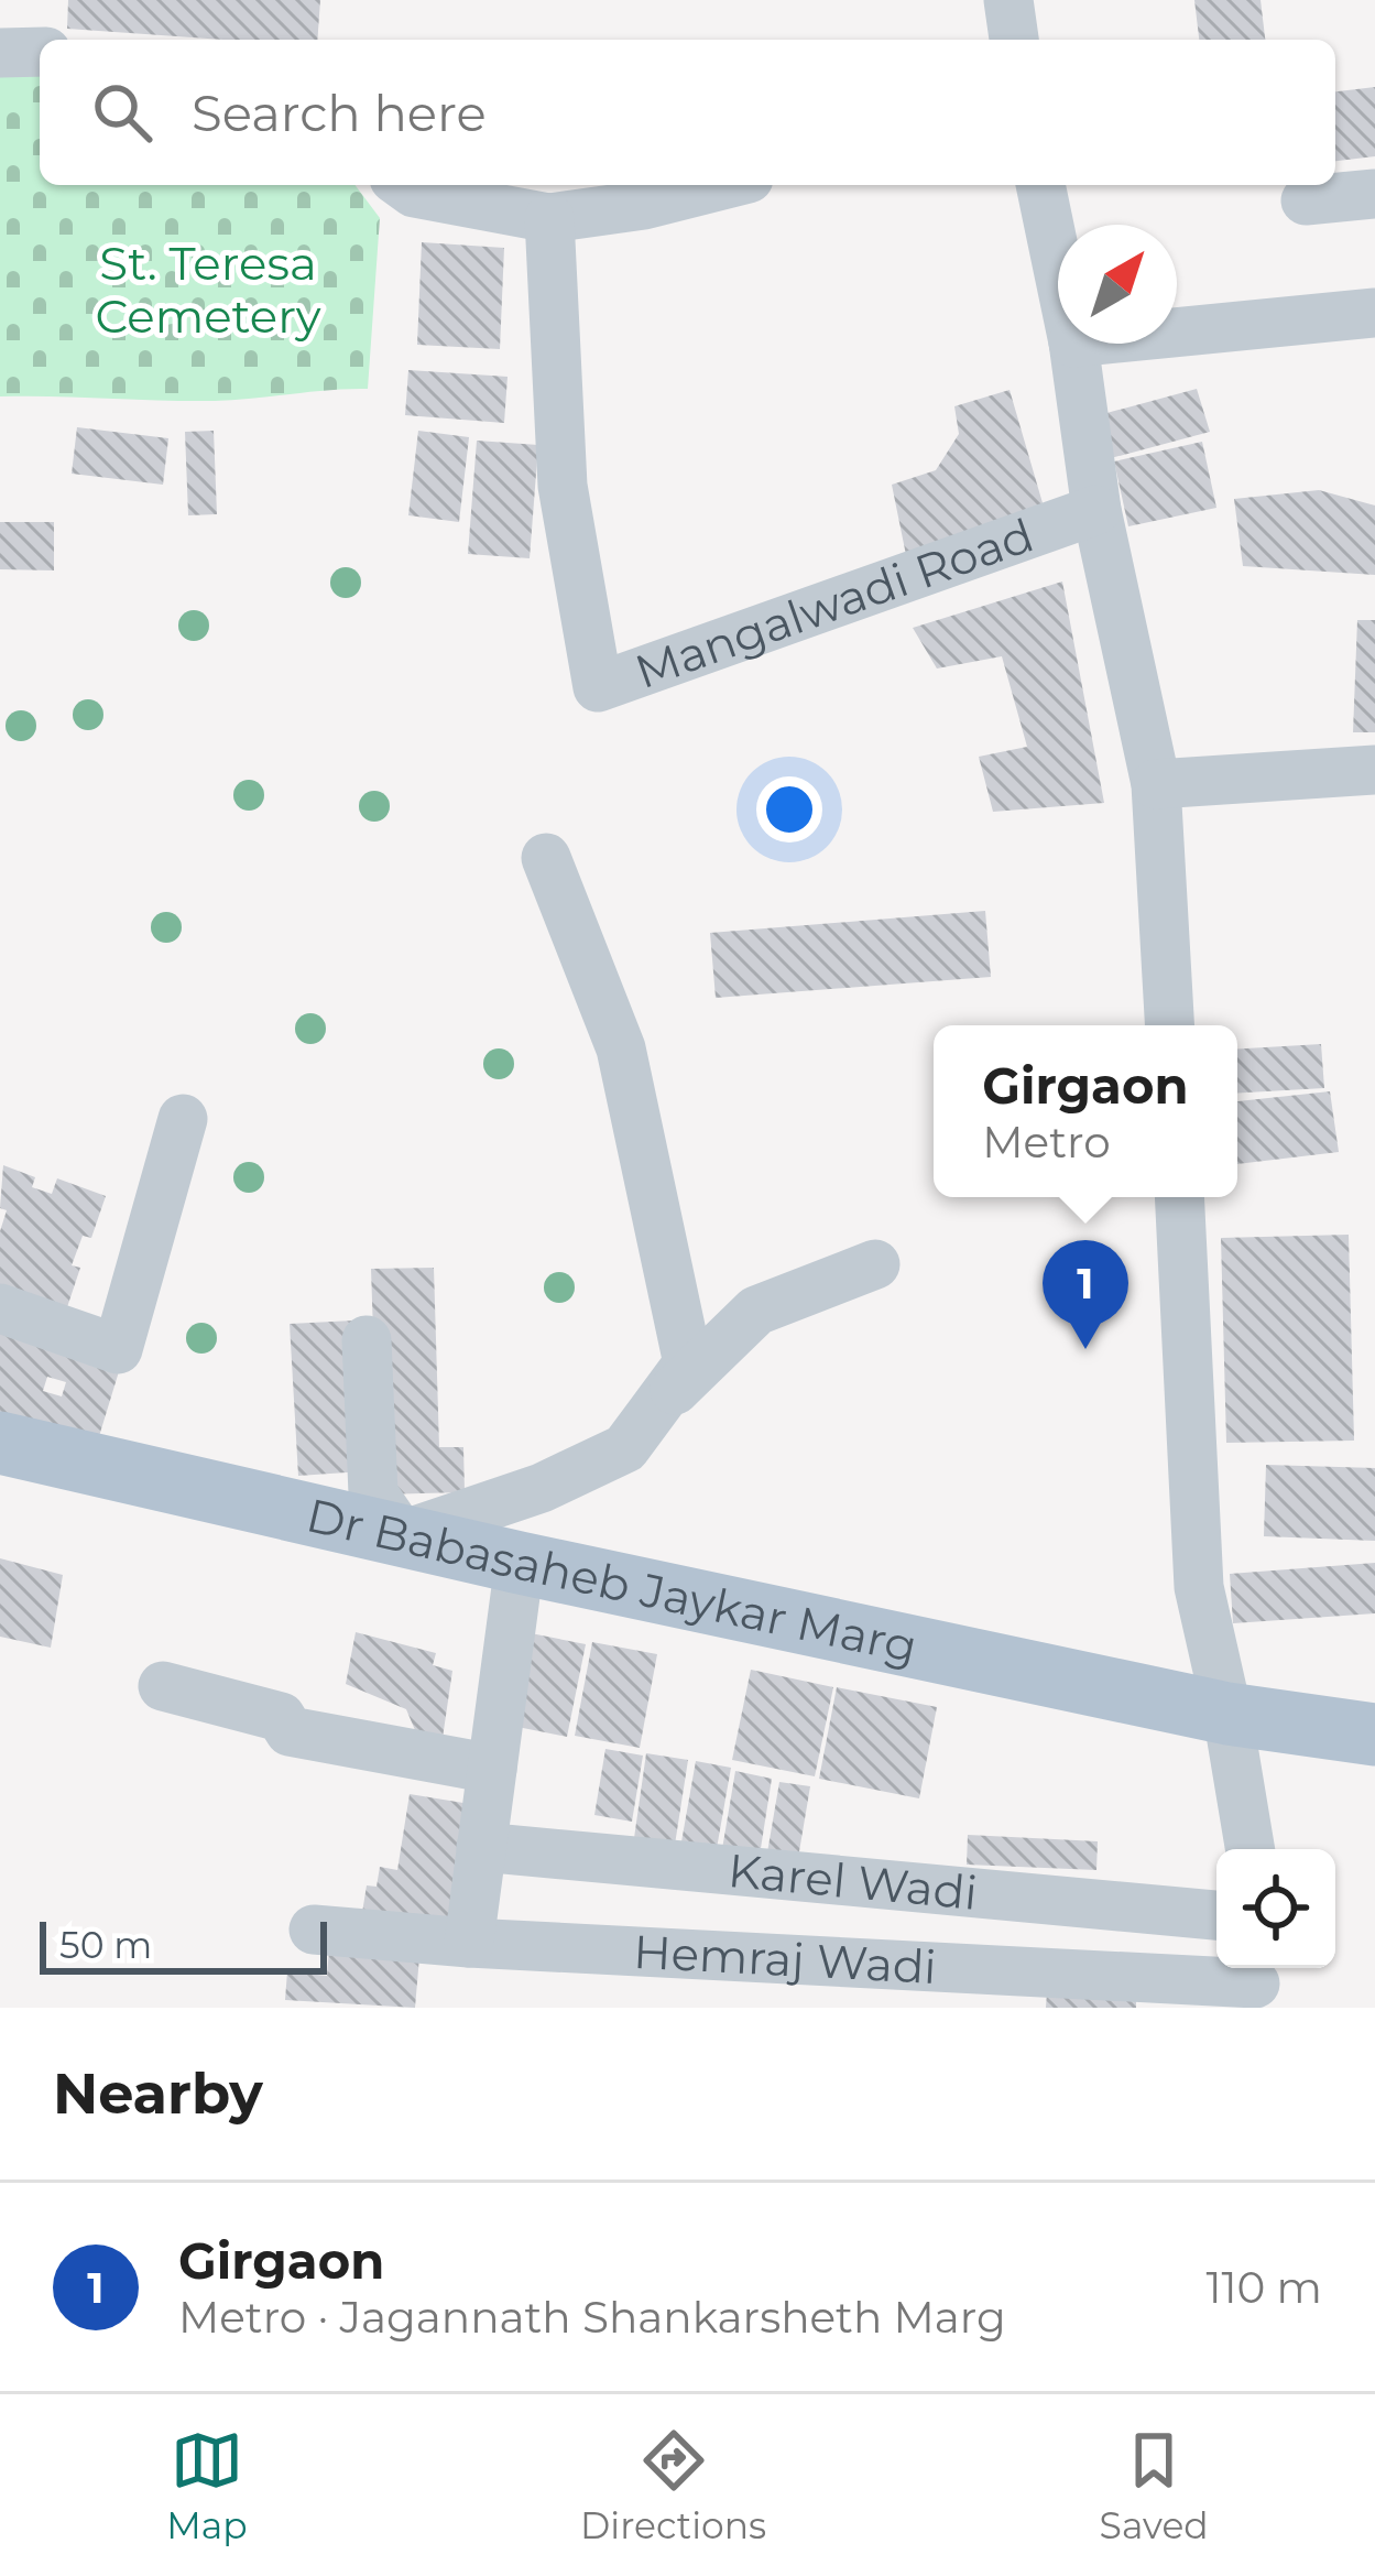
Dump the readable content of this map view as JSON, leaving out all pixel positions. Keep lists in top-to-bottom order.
{
  "streets": {
    "main road": ["Dr Babasaheb Jaykar Marg"],
    "street": ["Mangalwadi Road", "Karel Wadi", "Hemraj Wadi"]
  },
  "parks": ["St. Teresa Cemetery"],
  "scale_bar": "50 m",
  "north": "top right",
  "page": {
    "search": "Search here",
    "popup": ["Girgaon", "Metro"],
    "pins": "1",
    "scale": "50 m",
    "heading": "Nearby",
    "list": [
      {
        "mark": "1",
        "name": "Girgaon",
        "note": "Metro · Jagannath Shankarsheth Marg",
        "value": "110 m"
      }
    ],
    "nav": ["Map", "Directions", "Saved"]
  }
}
